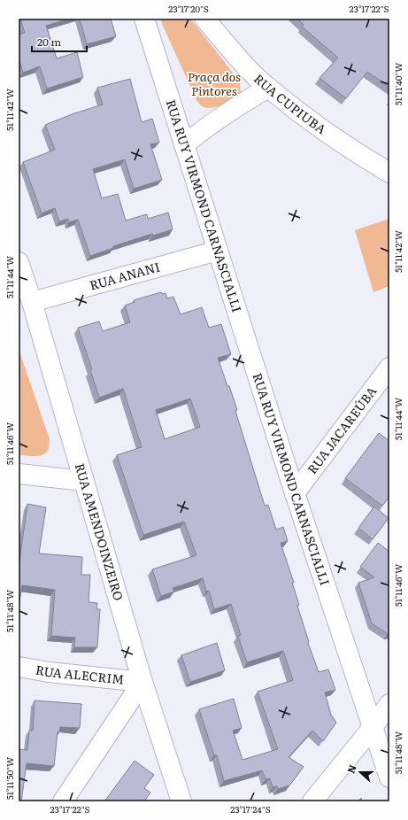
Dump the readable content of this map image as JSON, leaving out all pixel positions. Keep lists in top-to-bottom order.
{
  "streets": {
    "street": [
      "RUA CUPIUBA",
      "RUA RUY VIRMOND CARNASCIALLI",
      "RUA ANANI",
      "RUA JACAREÚBA",
      "RUA AMENDOINZEIRO",
      "RUA ALECRIM"
    ]
  },
  "crossings": [
    ["RUA RUY VIRMOND CARNASCIALLI", "RUA ANANI"],
    ["RUA RUY VIRMOND CARNASCIALLI", "RUA JACAREÚBA"],
    ["RUA ANANI", "RUA AMENDOINZEIRO"],
    ["RUA AMENDOINZEIRO", "RUA ALECRIM"]
  ],
  "parks": ["Praça dos Pintores"],
  "scale_bar": "20 m",
  "north": "left",
  "coordinates": [
    "23°17'20\"S",
    "23°17'22\"S",
    "51°11'40\"W",
    "51°11'42\"W",
    "51°11'44\"W",
    "51°11'46\"W",
    "51°11'48\"W",
    "51°11'50\"W",
    "23°17'24\"S"
  ]
}
